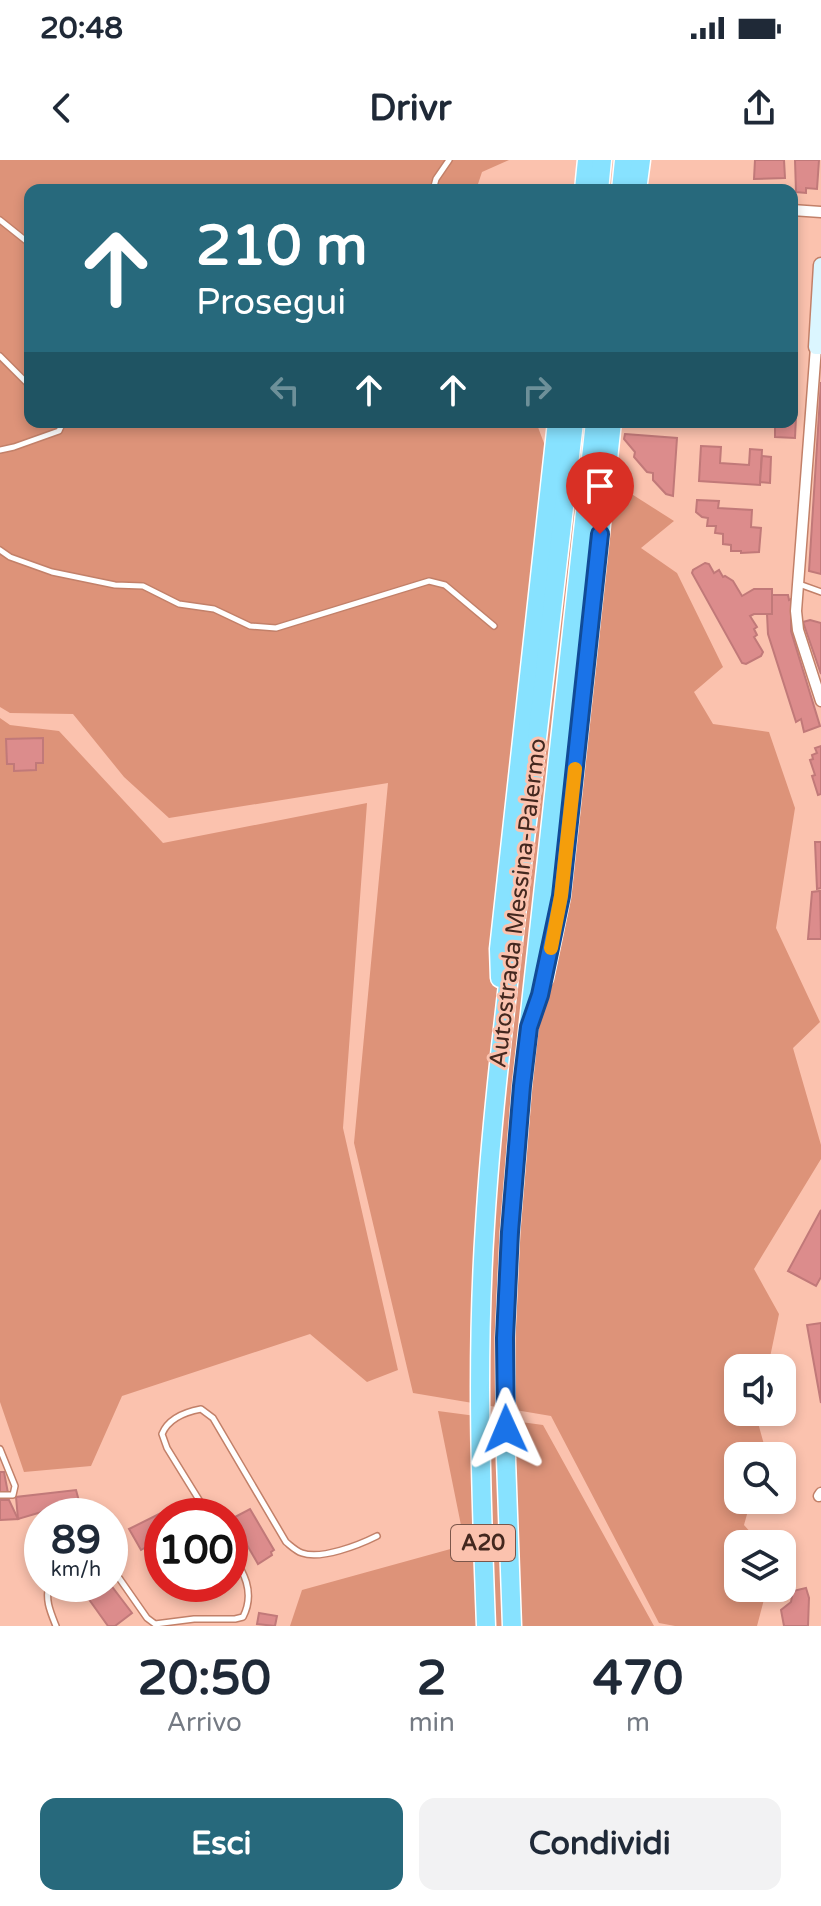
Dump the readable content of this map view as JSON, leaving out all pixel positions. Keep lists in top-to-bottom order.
{
  "streets": {
    "highway": ["Autostrada Messina-Palermo", "A20"]
  },
  "page": {
    "status": "20:48",
    "header": "Drivr",
    "turn": ["210 m", "Prosegui"],
    "speed": "89 km/h",
    "limit": "100",
    "eta": [
      "20:50",
      "Arrivo",
      "2",
      "min",
      "470",
      "m"
    ],
    "buttons": ["Esci", "Condividi"]
  }
}
